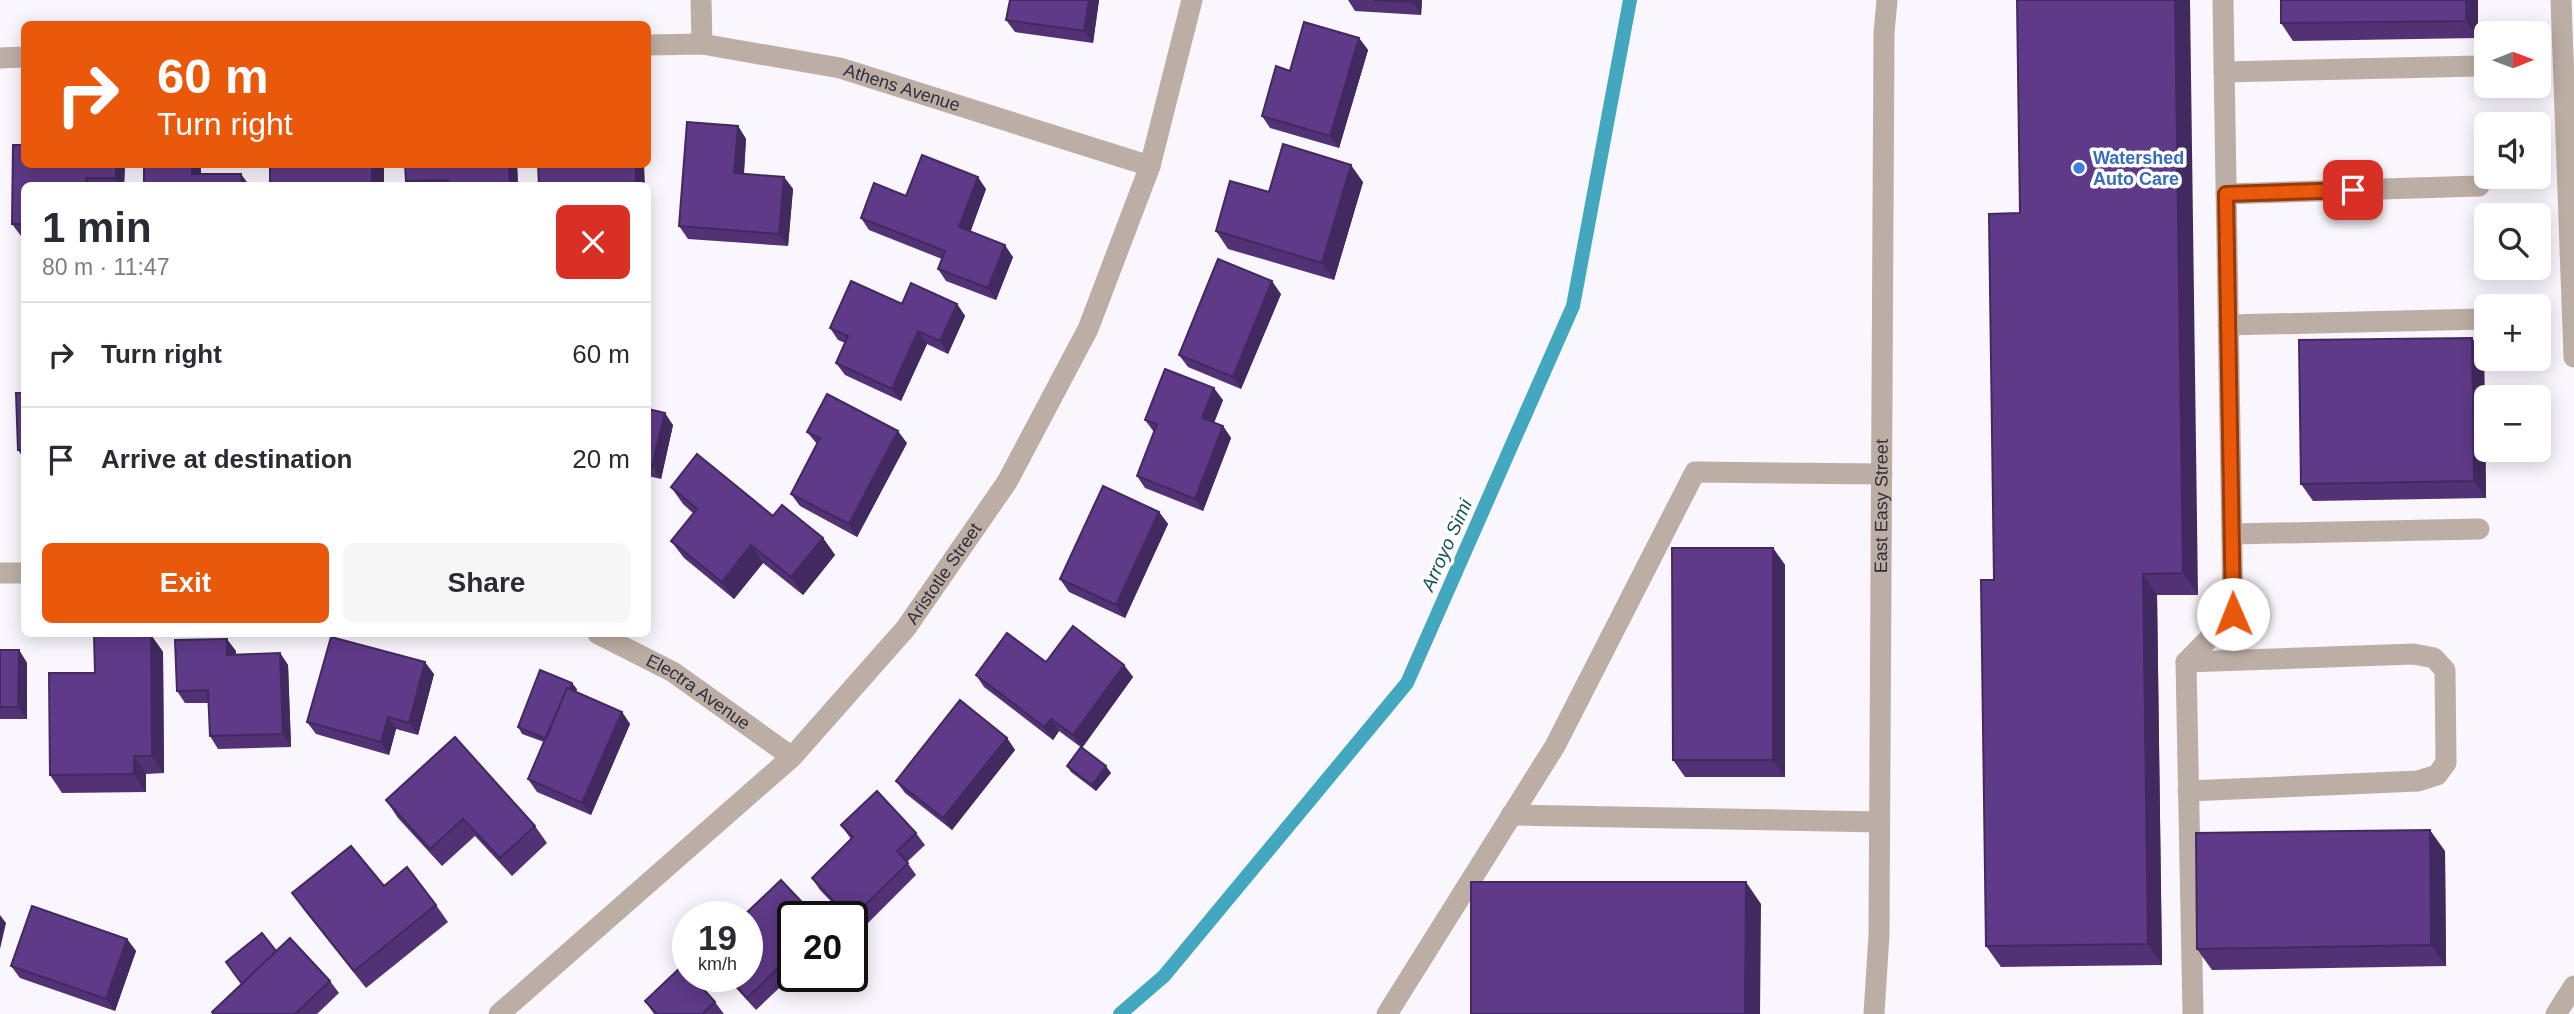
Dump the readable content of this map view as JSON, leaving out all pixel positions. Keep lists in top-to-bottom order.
{
  "streets": {
    "street": [
      "Athens Avenue",
      "East Easy Street",
      "Aristotle Street",
      "Electra Avenue"
    ]
  },
  "crossings": [
    ["Athens Avenue", "Aristotle Street"],
    ["Aristotle Street", "Electra Avenue"]
  ],
  "water": ["Arroyo Simi"],
  "places": ["Watershed Auto Care"],
  "north": "right",
  "page": {
    "map_buttons": ["+", "−"],
    "turn": ["60 m", "Turn right"],
    "heading": ["1 min", "80 m · 11:47"],
    "list": [
      {
        "name": "Turn right",
        "value": "60 m"
      },
      {
        "name": "Arrive at destination",
        "value": "20 m"
      }
    ],
    "buttons": ["Exit", "Share"],
    "speed": "19 km/h",
    "limit": "20"
  }
}
